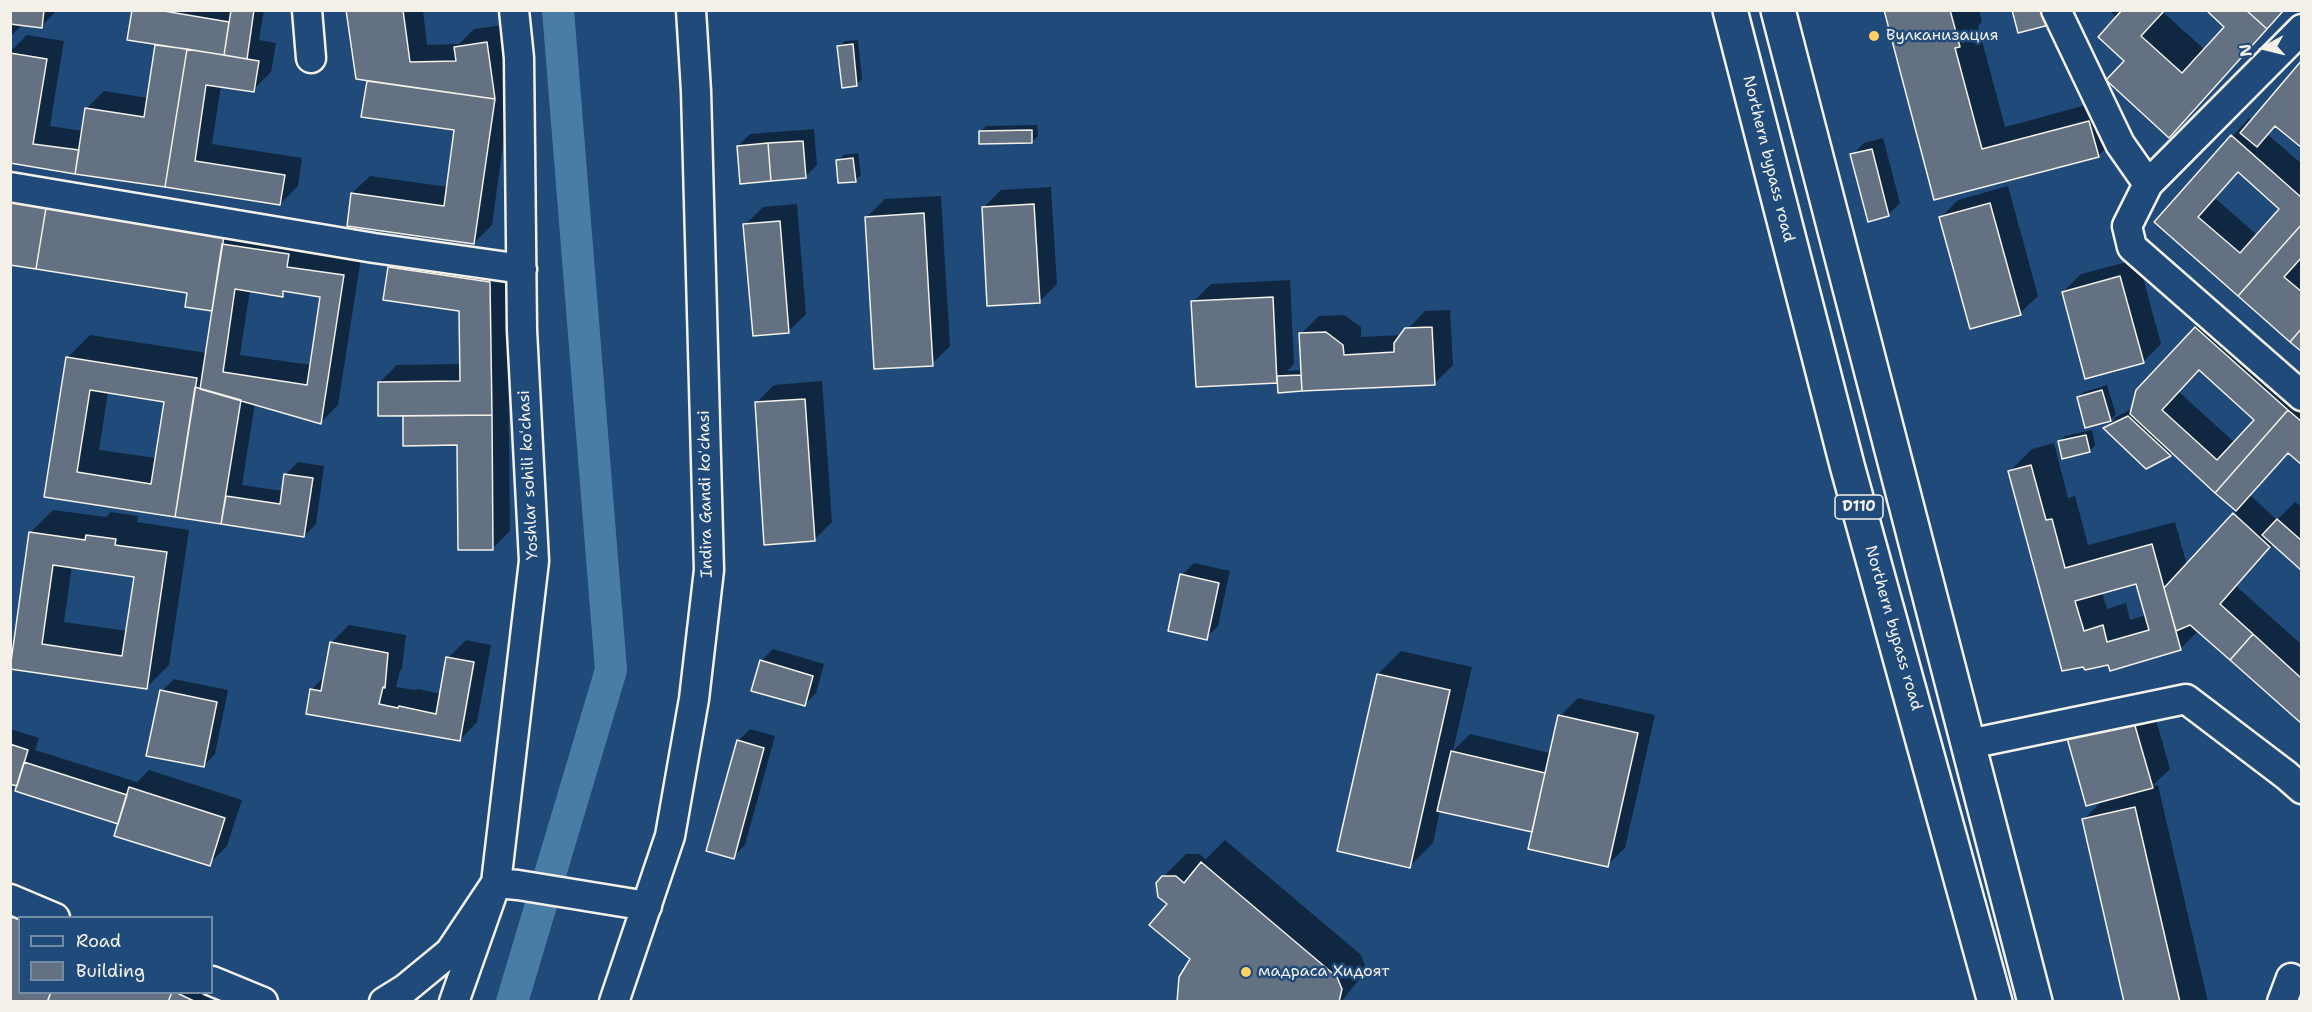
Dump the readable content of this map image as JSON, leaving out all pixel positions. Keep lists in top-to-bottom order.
{
  "streets": {
    "main road": ["Northern bypass road", "D110"],
    "street": ["Yoshlar sohili koʻchasi", "Indira Gandi koʻchasi"]
  },
  "places": ["Вулканизация", "мадраса Хидоят"],
  "legend": ["Road", "Building"],
  "north": "left"
}
